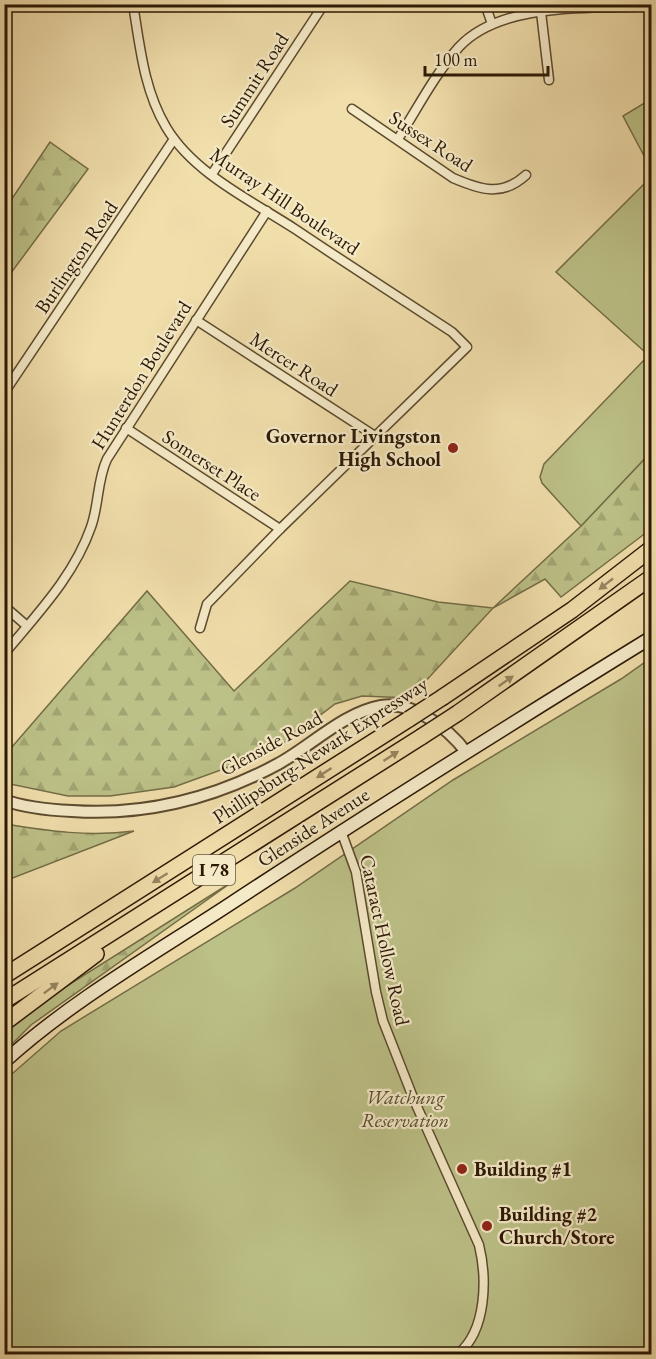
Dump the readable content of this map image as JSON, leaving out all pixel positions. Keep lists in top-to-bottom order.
{
  "streets": {
    "highway": ["Phillipsburg-Newark Expressway", "I 78"],
    "main road": ["Glenside Avenue"],
    "street": [
      "Summit Road",
      "Sussex Road",
      "Murray Hill Boulevard",
      "Burlington Road",
      "Mercer Road",
      "Hunterdon Boulevard",
      "Somerset Place",
      "Glenside Road",
      "Cataract Hollow Road"
    ]
  },
  "crossings": [
    ["Summit Road", "Murray Hill Boulevard"],
    ["Murray Hill Boulevard", "Burlington Road"],
    ["Murray Hill Boulevard", "Mercer Road"],
    ["Murray Hill Boulevard", "Hunterdon Boulevard"],
    ["Mercer Road", "Hunterdon Boulevard"],
    ["Hunterdon Boulevard", "Somerset Place"],
    ["Glenside Road", "Glenside Avenue"],
    ["Glenside Avenue", "Cataract Hollow Road"]
  ],
  "parks": ["Watchung Reservation"],
  "places": ["Governor Livingston High School", "Building #1", "Building #2 Church/Store"],
  "scale_bar": "100 m"
}
